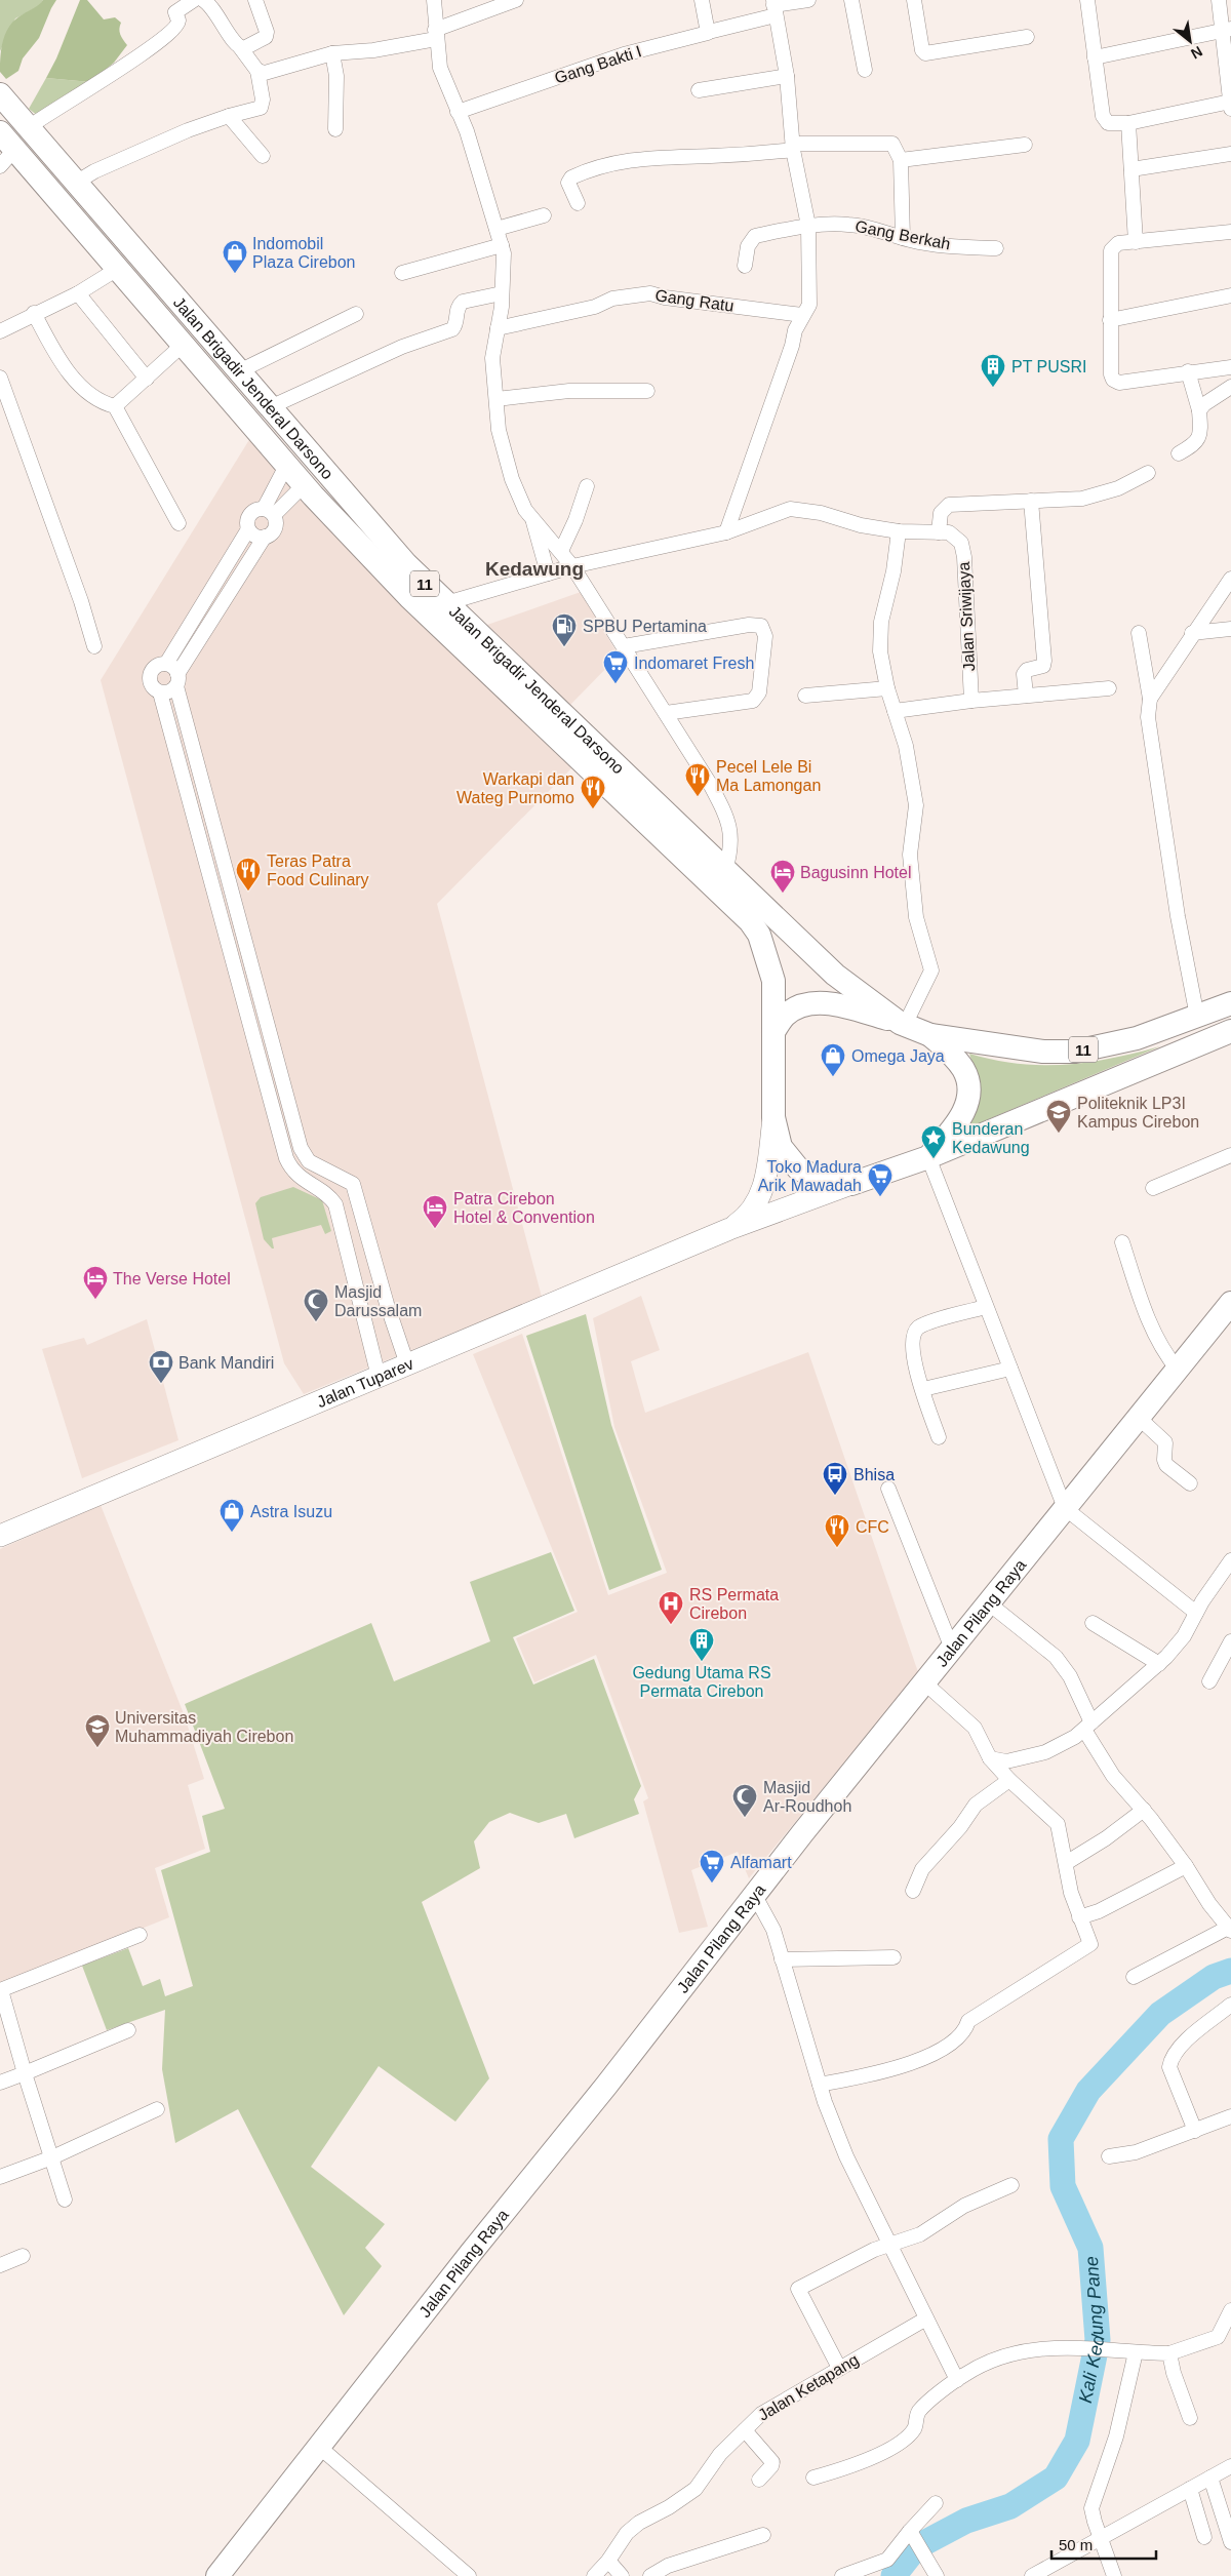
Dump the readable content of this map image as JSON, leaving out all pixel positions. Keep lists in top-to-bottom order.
{
  "streets": {
    "highway": ["Jalan Brigadir Jenderal Darsono", "11", "Jalan Pilang Raya"],
    "main road": ["Jalan Tuparev"],
    "street": [
      "Gang Bakti I",
      "Gang Berkah",
      "Gang Ratu",
      "Jalan Sriwijaya",
      "Jalan Ketapang"
    ]
  },
  "crossings": [
    ["Jalan Brigadir Jenderal Darsono", "11"],
    ["Jalan Brigadir Jenderal Darsono", "Jalan Sriwijaya"]
  ],
  "districts": ["Kedawung"],
  "water": ["Kali Kedung Pane"],
  "places": {
    "shop": ["Indomobil Plaza Cirebon", "Omega Jaya", "Astra Isuzu"],
    "building": ["PT PUSRI", "Gedung Utama RS Permata Cirebon"],
    "fuel station": ["SPBU Pertamina"],
    "supermarket": ["Indomaret Fresh", "Toko Madura Arik Mawadah", "Alfamart"],
    "restaurant": [
      "Pecel Lele Bi Ma Lamongan",
      "Warkapi dan Wateg Purnomo",
      "Teras Patra Food Culinary",
      "CFC"
    ],
    "hotel": ["Bagusinn Hotel", "Patra Cirebon Hotel & Convention", "The Verse Hotel"],
    "school or university": ["Politeknik LP3I Kampus Cirebon", "Universitas Muhammadiyah Cirebon"],
    "place": ["Bunderan Kedawung"],
    "mosque": ["Masjid Darussalam", "Masjid Ar-Roudhoh"],
    "bank": ["Bank Mandiri"],
    "bus stop": ["Bhisa"],
    "hospital": ["RS Permata Cirebon"]
  },
  "scale_bar": "50 m",
  "north": "bottom right"
}
